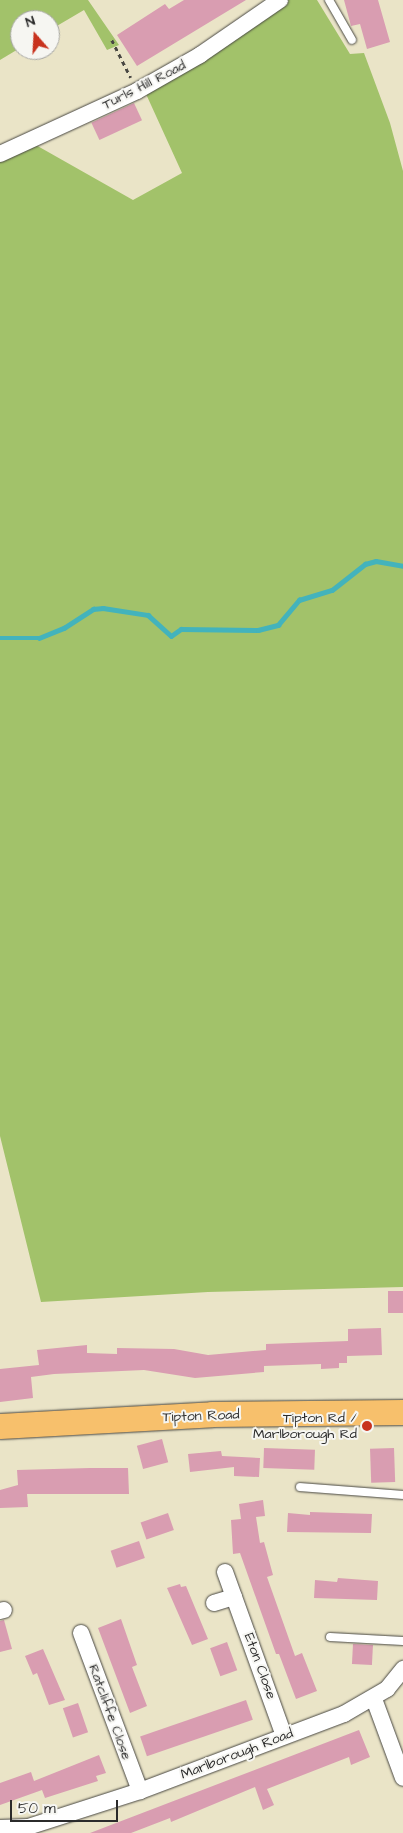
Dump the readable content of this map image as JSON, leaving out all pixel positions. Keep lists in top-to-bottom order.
{
  "streets": {
    "main road": ["Tipton Road"],
    "street": [
      "Turls Hill Road",
      "Eton Close",
      "Ratcliffe Close",
      "Marlborough Road"
    ]
  },
  "crossings": [
    ["Eton Close", "Marlborough Road"],
    ["Ratcliffe Close", "Marlborough Road"]
  ],
  "places": ["Tipton Rd / Marlborough Rd"],
  "scale_bar": "50 m",
  "north": "top"
}
